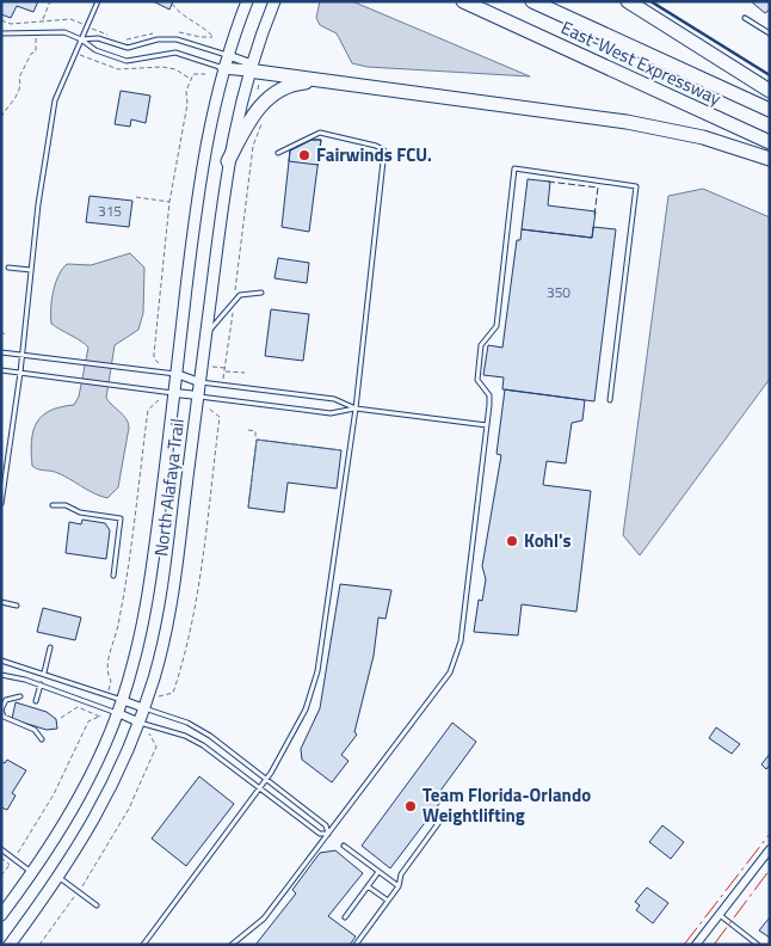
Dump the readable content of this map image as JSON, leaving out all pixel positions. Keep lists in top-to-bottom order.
{
  "streets": {
    "highway": ["East-West Expressway"],
    "main road": ["North Alafaya Trail"]
  },
  "places": ["Fairwinds FCU.", "Kohl's", "Team Florida-Orlando Weightlifting"],
  "house_numbers": ["315", "350"]
}
